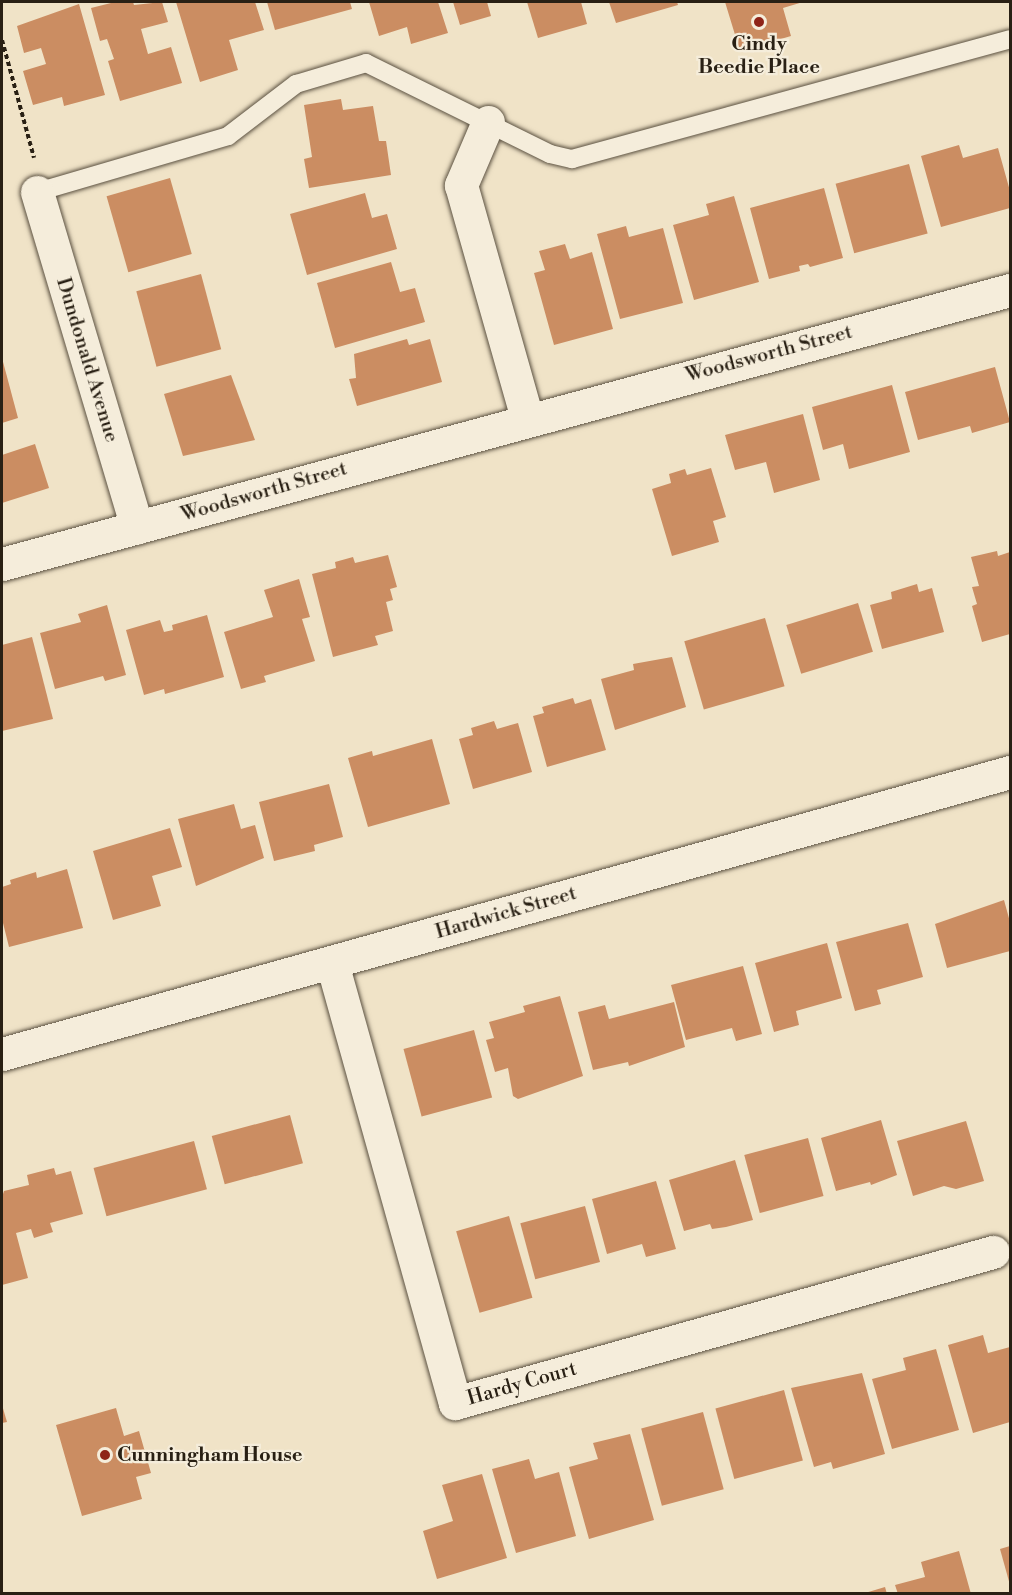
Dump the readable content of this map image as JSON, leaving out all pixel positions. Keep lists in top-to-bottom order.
{
  "streets": {
    "street": [
      "Woodsworth Street",
      "Dundonald Avenue",
      "Hardwick Street",
      "Hardy Court"
    ]
  },
  "crossings": [
    ["Woodsworth Street", "Dundonald Avenue"],
    ["Hardwick Street", "Hardy Court"]
  ],
  "places": ["Cindy Beedie Place", "Cunningham House"]
}
